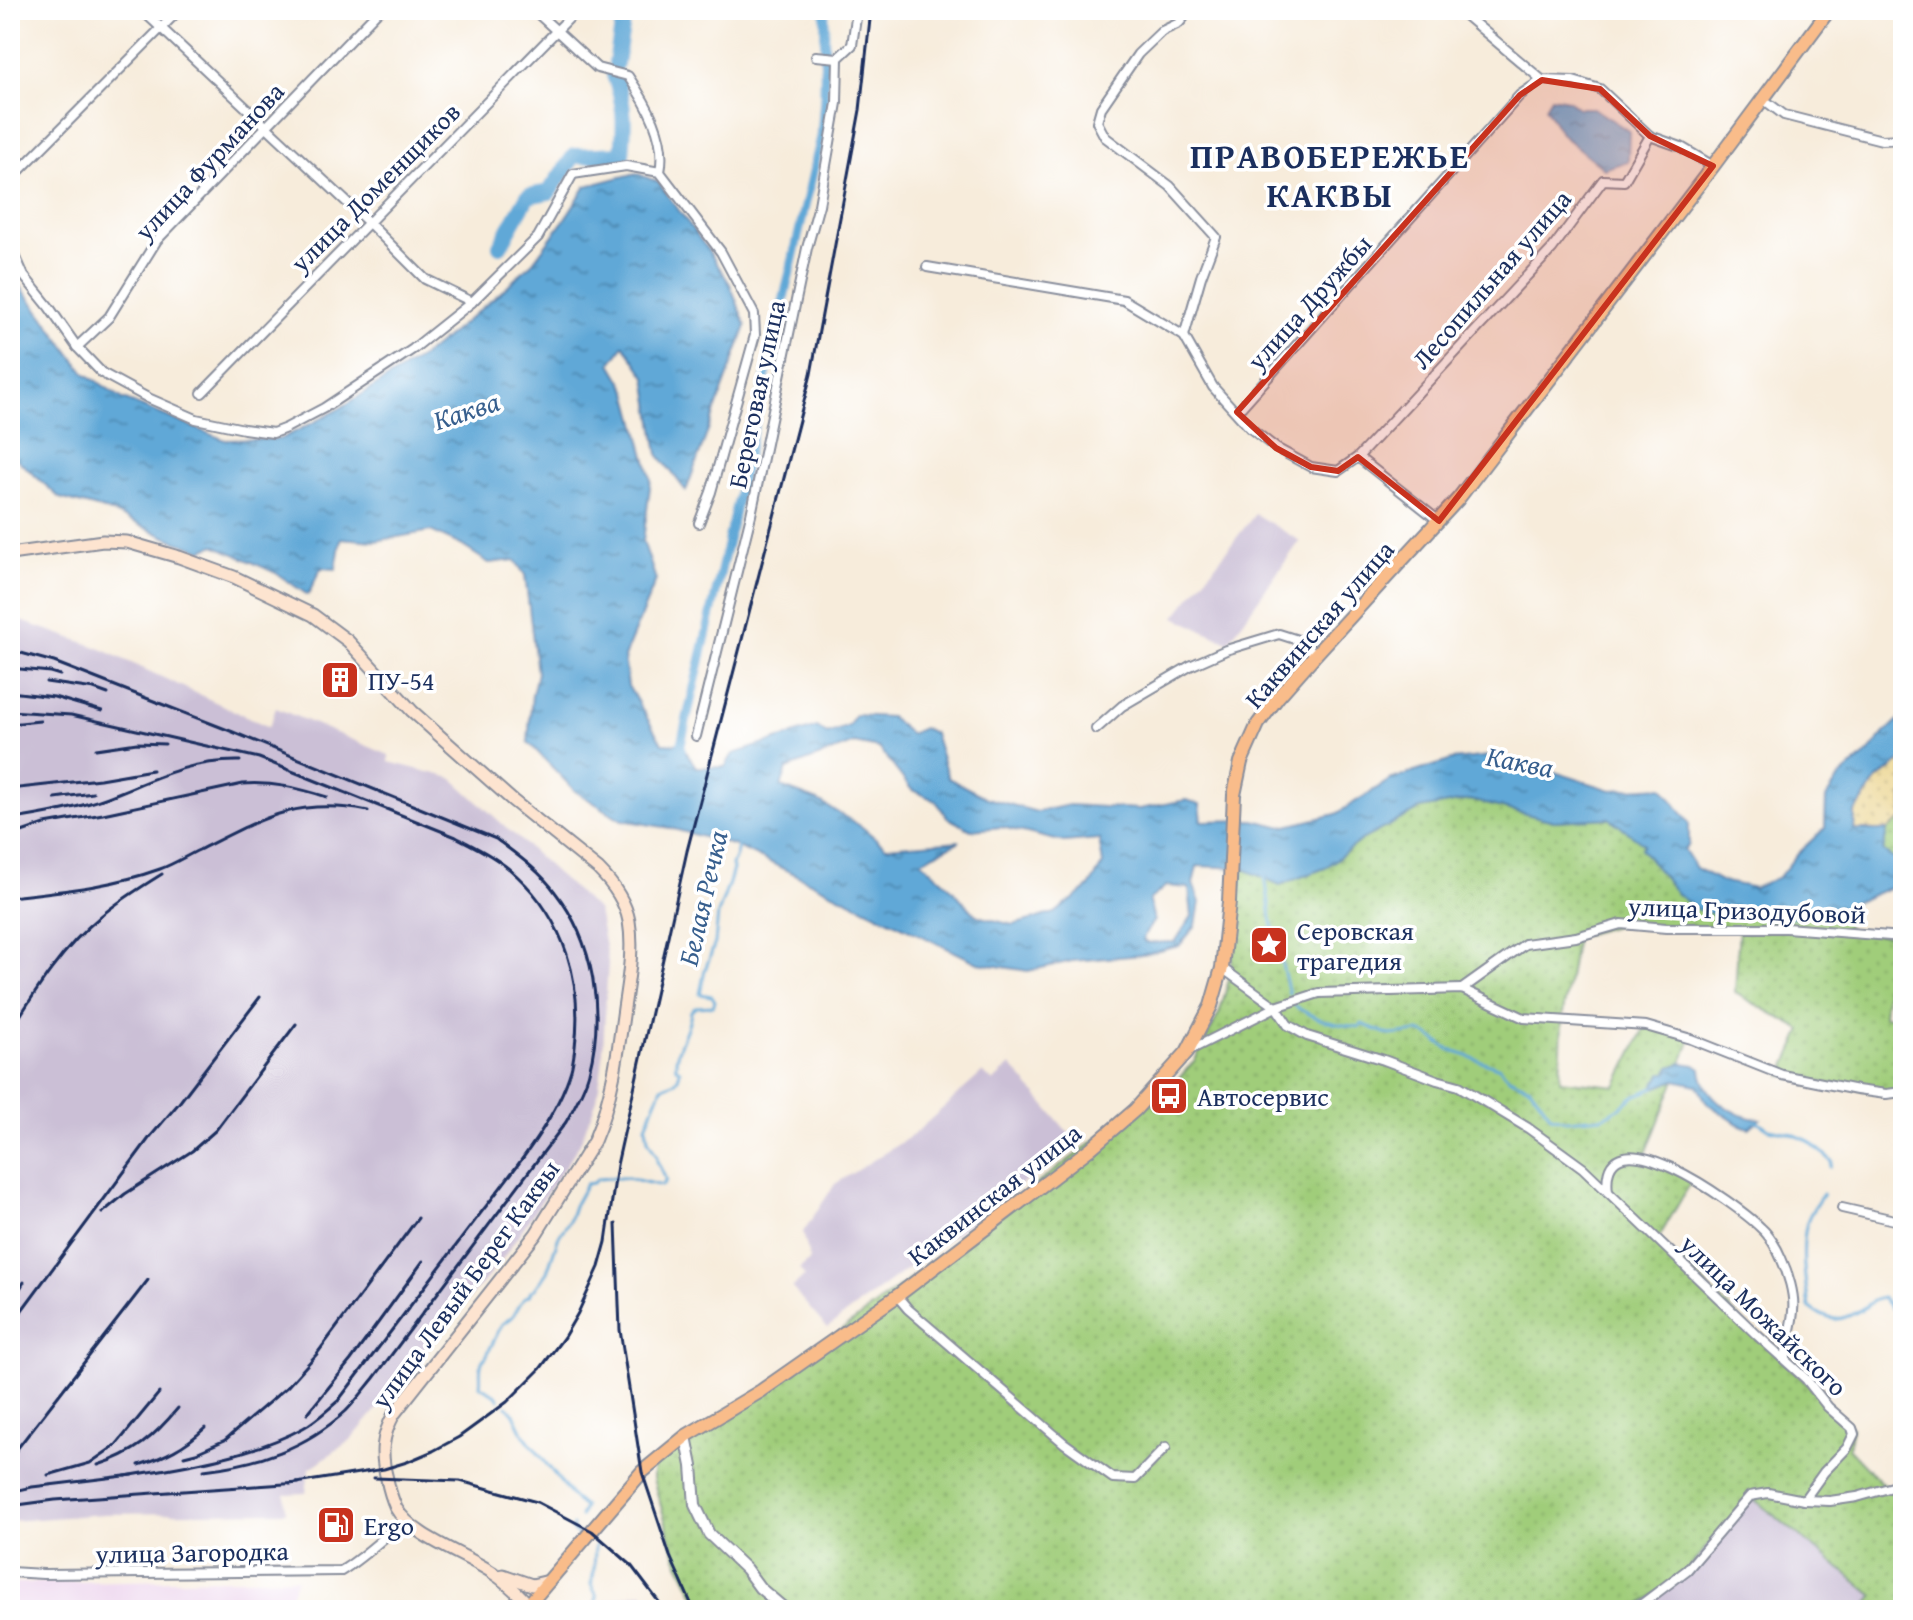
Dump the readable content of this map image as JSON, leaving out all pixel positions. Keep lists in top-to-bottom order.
{
  "streets": {
    "main road": ["Каквинская улица", "улица Левый Берег Каквы"],
    "street": [
      "улица Фурманова",
      "улица Доменщиков",
      "Лесопильная улица",
      "улица Дружбы",
      "Береговая улица",
      "улица Гризодубовой",
      "улица Можайского",
      "улица Загородка"
    ]
  },
  "crossings": [
    ["Каквинская улица", "улица Можайского"],
    ["улица Левый Берег Каквы", "улица Загородка"]
  ],
  "districts": ["ПРАВОБЕРЕЖЬЕ КАКВЫ"],
  "water": ["Каква", "Белая Речка"],
  "places": {
    "building": ["ПУ-54"],
    "place": ["Серовская трагедия"],
    "bus stop": ["Автосервис"],
    "fuel station": ["Ergo"]
  }
}
